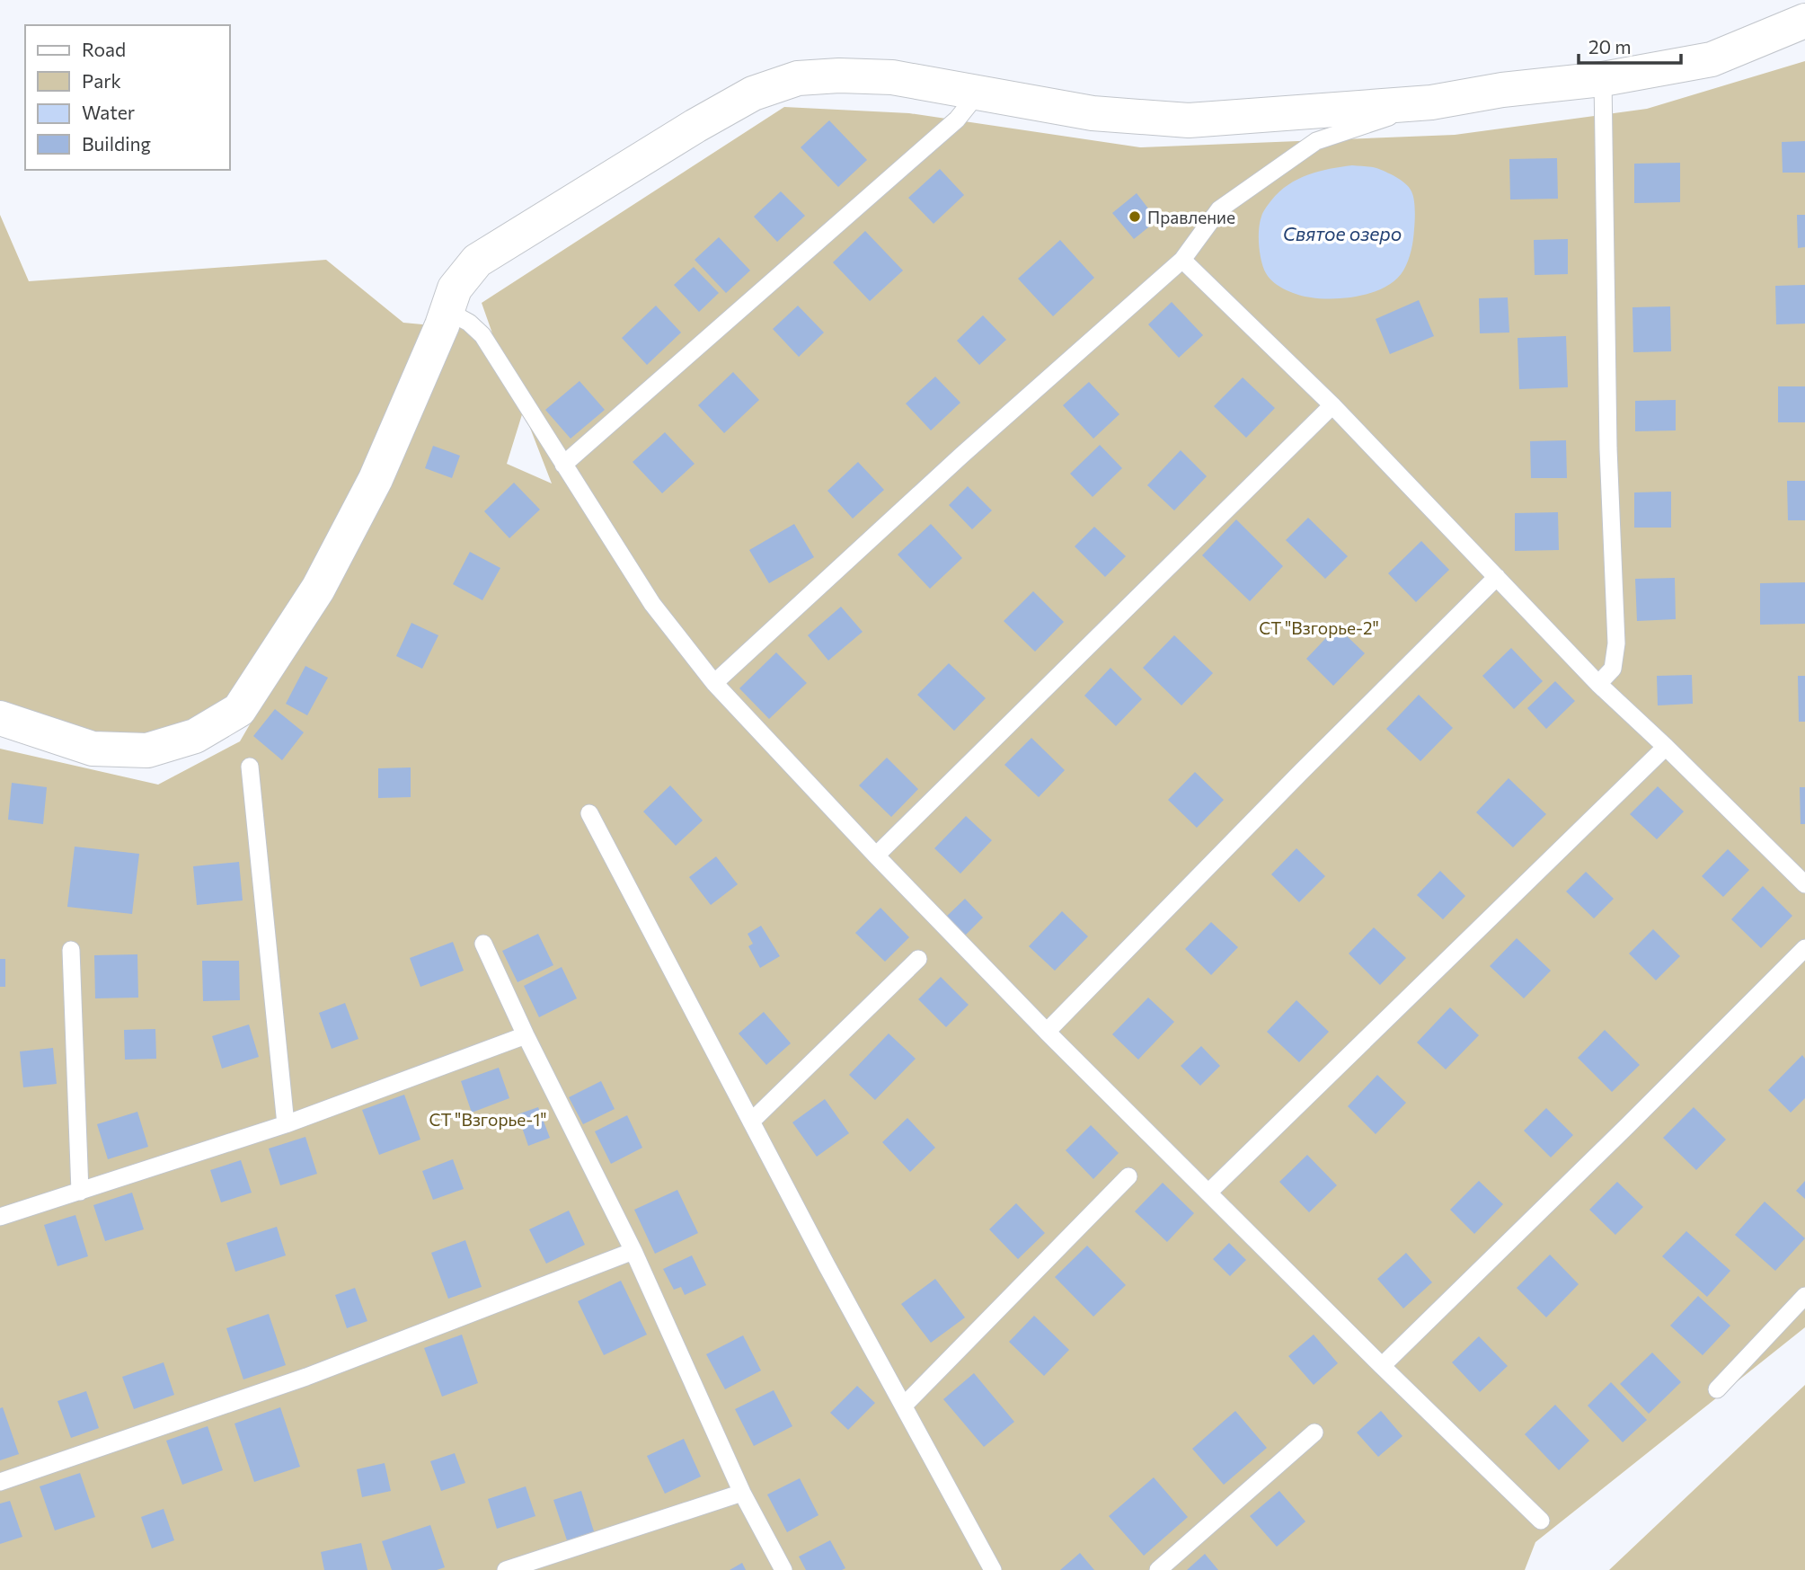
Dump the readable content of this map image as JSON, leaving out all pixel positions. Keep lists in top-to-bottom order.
{
  "water": ["Святое озеро"],
  "parks": ["СТ \"Взгорье-2\"", "СТ \"Взгорье-1\""],
  "places": ["Правление"],
  "legend": [
    "Road",
    "Park",
    "Water",
    "Building"
  ],
  "scale_bar": "20 m"
}
